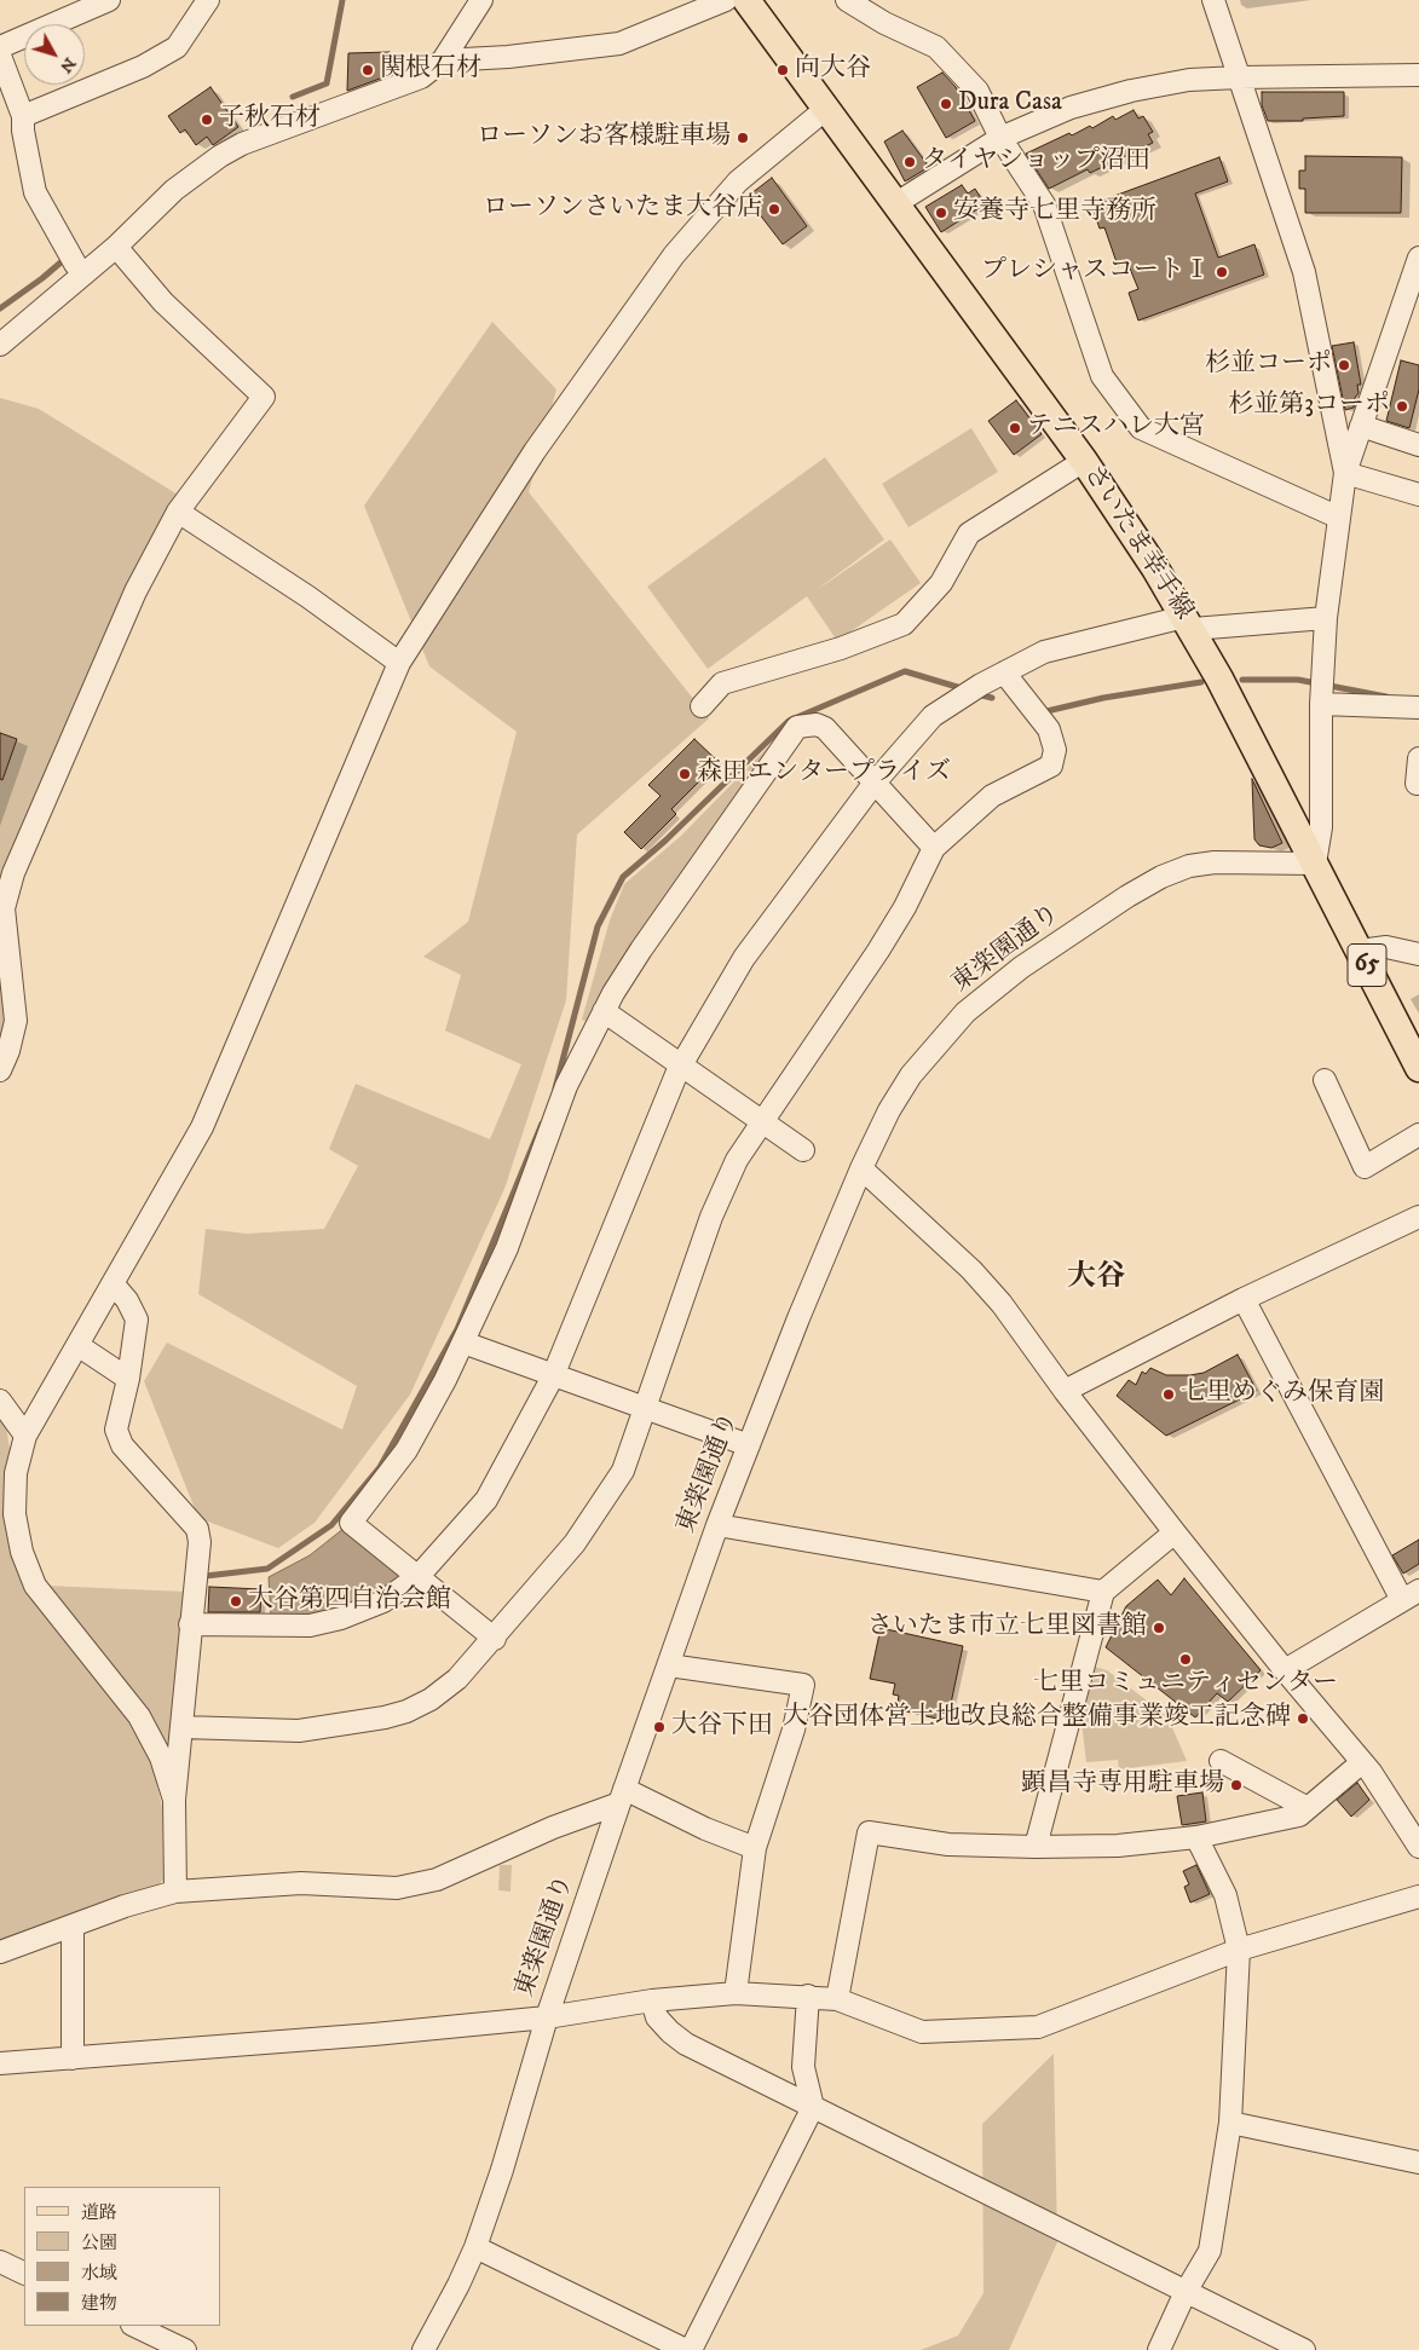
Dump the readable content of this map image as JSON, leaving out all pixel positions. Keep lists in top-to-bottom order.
{
  "streets": {
    "main road": ["さいたま幸手線", "65"],
    "street": ["東楽園通り"]
  },
  "crossings": [
    ["さいたま幸手線", "東楽園通り"]
  ],
  "districts": ["大谷"],
  "places": [
    "関根石材",
    "向大谷",
    "Dura Casa",
    "子秋石材",
    "ローソンお客様駐車場",
    "タイヤショップ沼田",
    "ローソンさいたま大谷店",
    "安養寺七里寺務所",
    "プレシャスコートⅠ",
    "杉並コーポ",
    "杉並第3コーポ",
    "テニスハレ大宮",
    "森田エンタープライズ",
    "七里めぐみ保育園",
    "大谷第四自治会館",
    "さいたま市立七里図書館",
    "七里コミュニティセンター",
    "大谷団体営土地改良総合整備事業竣工記念碑",
    "大谷下田",
    "顕昌寺専用駐車場"
  ],
  "legend": [
    "道路",
    "公園",
    "水域",
    "建物"
  ],
  "north": "bottom right"
}
